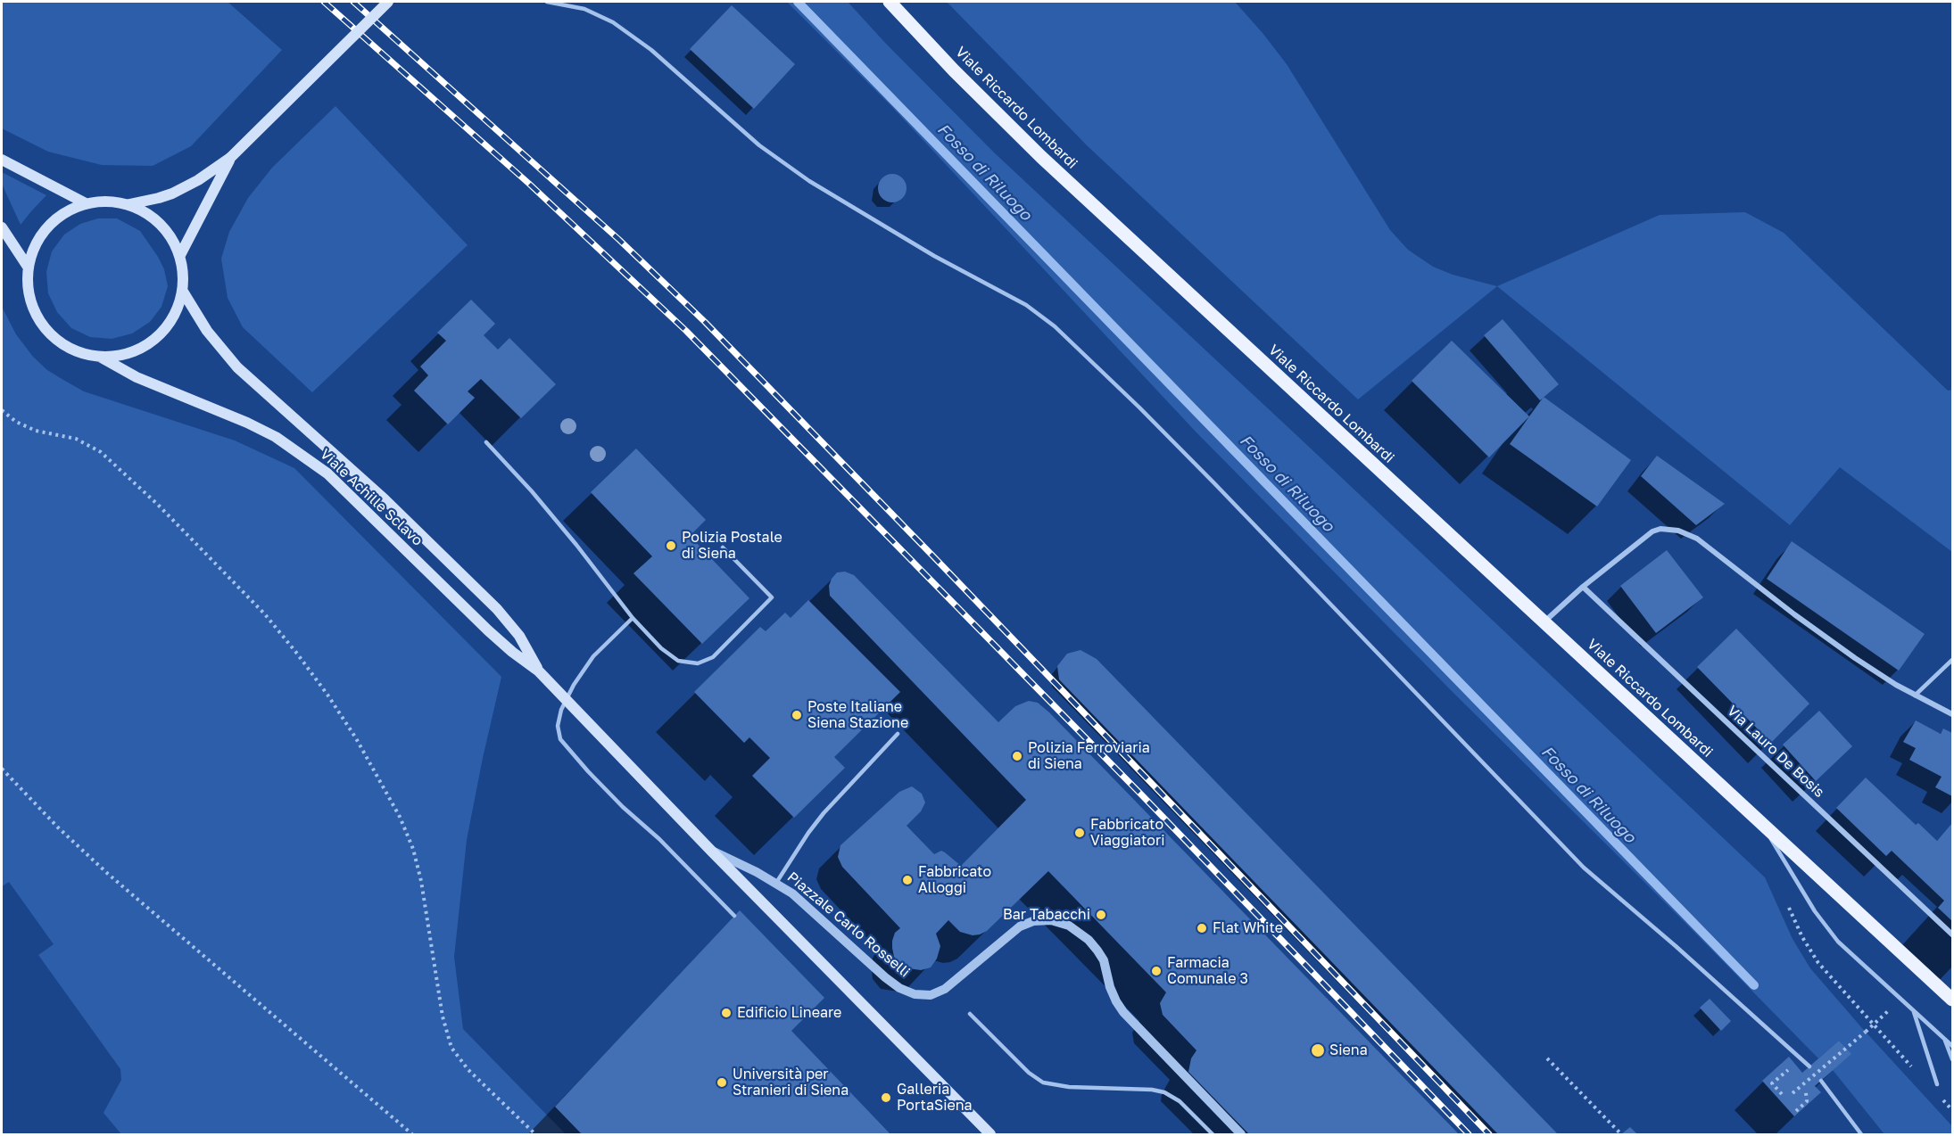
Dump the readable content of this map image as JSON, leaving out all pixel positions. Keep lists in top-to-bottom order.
{
  "streets": {
    "main road": ["Viale Riccardo Lombardi", "Viale Achille Sclavo"],
    "street": ["Via Lauro De Bosis", "Piazzale Carlo Rosselli"]
  },
  "crossings": [
    ["Viale Achille Sclavo", "Piazzale Carlo Rosselli"]
  ],
  "water": ["Fosso di Riluogo"],
  "places": [
    "Polizia Postale di Siena",
    "Poste Italiane Siena Stazione",
    "Polizia Ferroviaria di Siena",
    "Fabbricato Viaggiatori",
    "Fabbricato Alloggi",
    "Bar Tabacchi",
    "Flat White",
    "Farmacia Comunale 3",
    "Edificio Lineare",
    "Siena",
    "Università per Stranieri di Siena",
    "Galleria PortaSiena"
  ]
}
